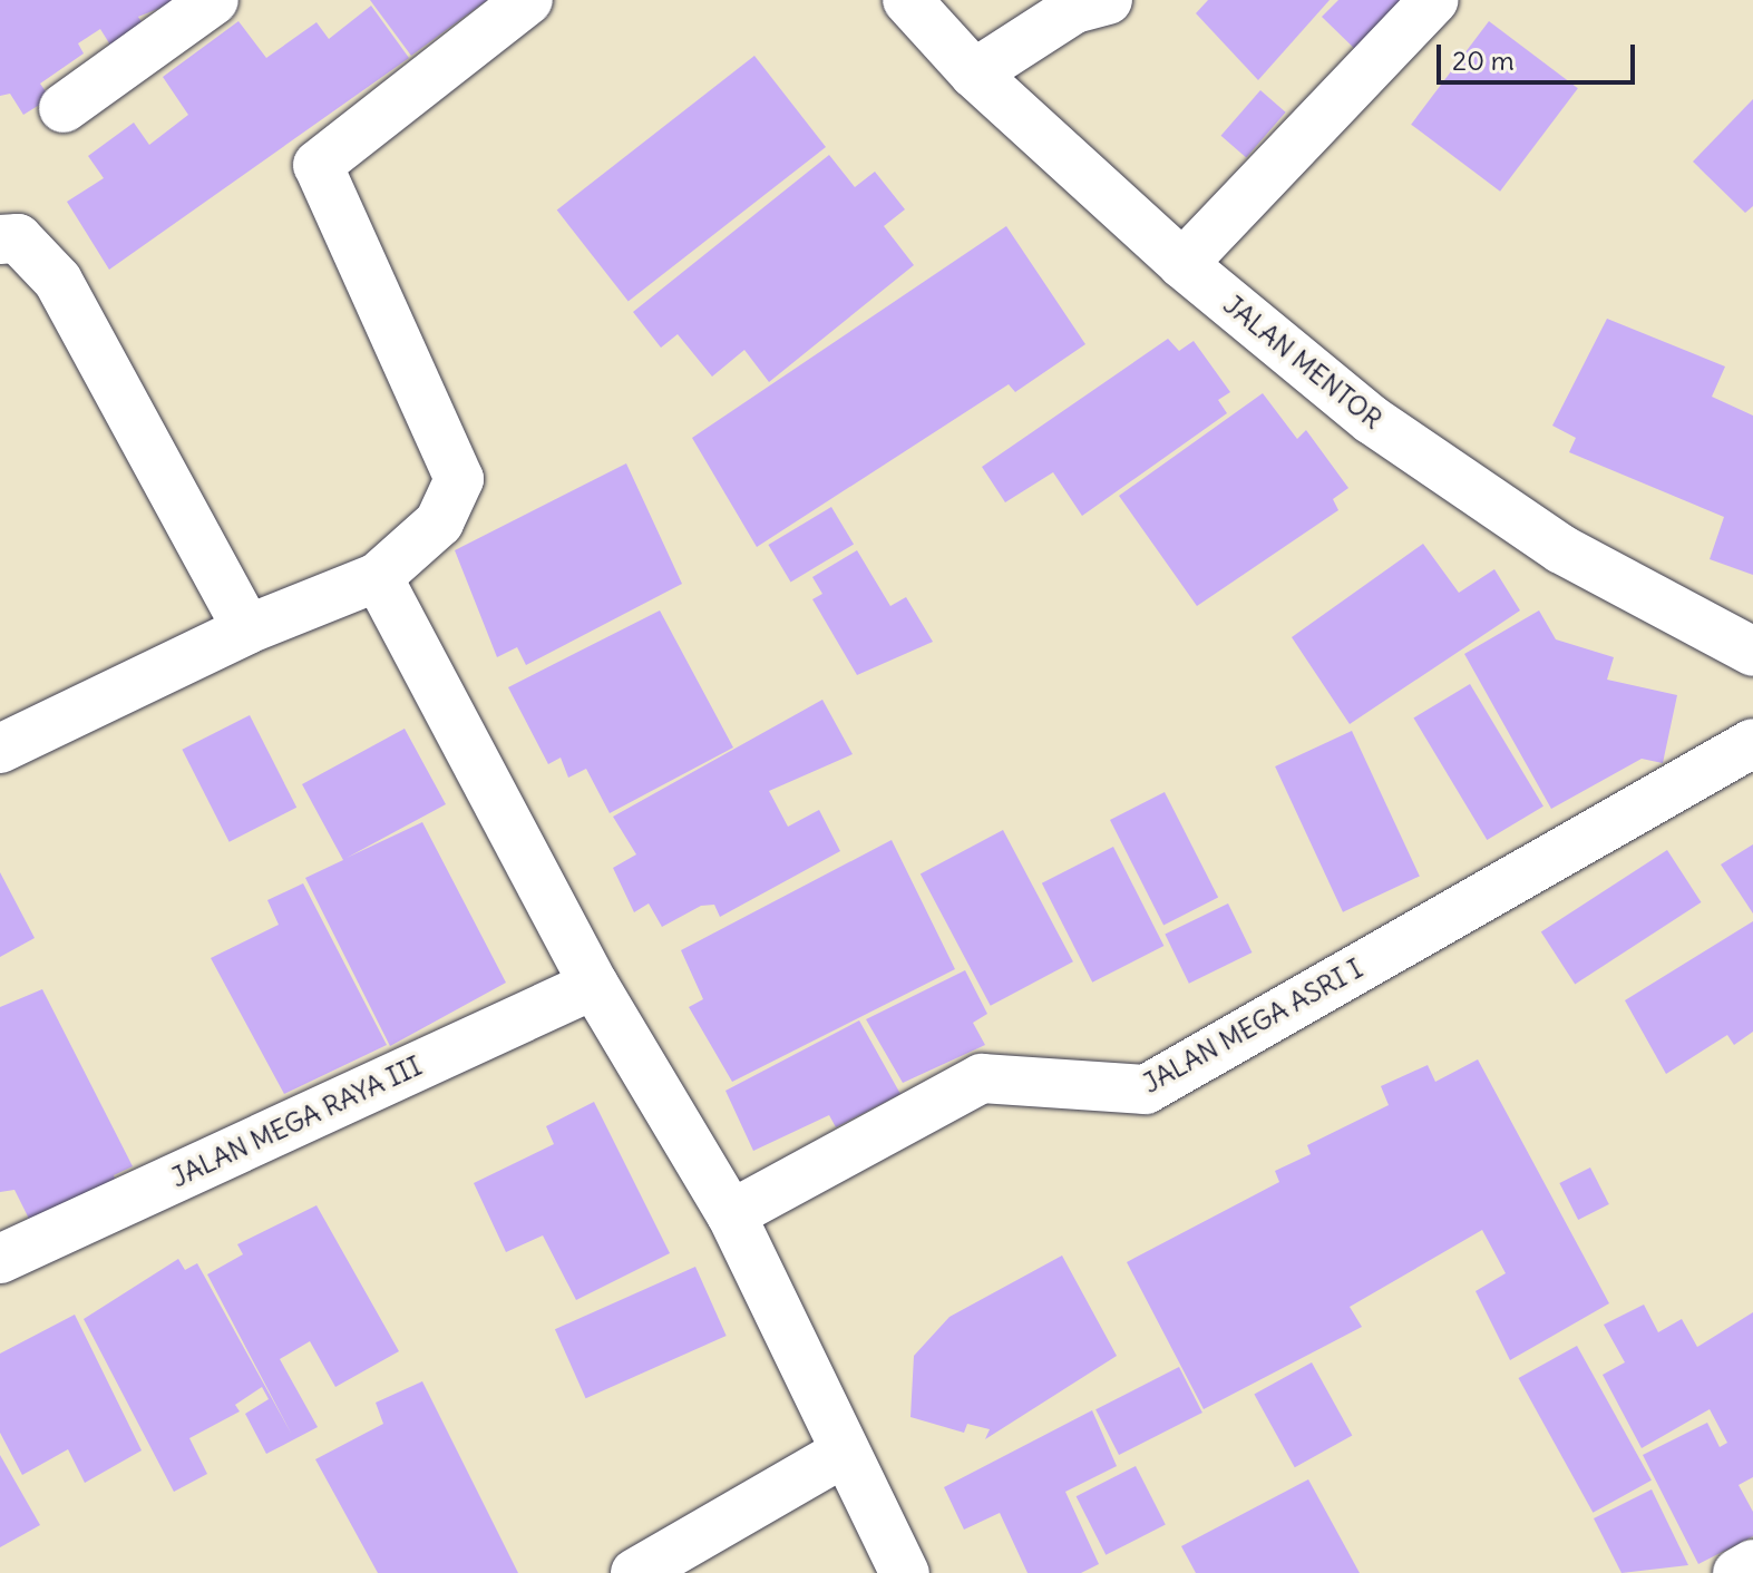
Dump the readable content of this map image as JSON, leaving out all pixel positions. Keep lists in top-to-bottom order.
{
  "streets": {
    "street": ["JALAN MENTOR", "JALAN MEGA ASRI I", "JALAN MEGA RAYA III"]
  },
  "scale_bar": "20 m"
}
